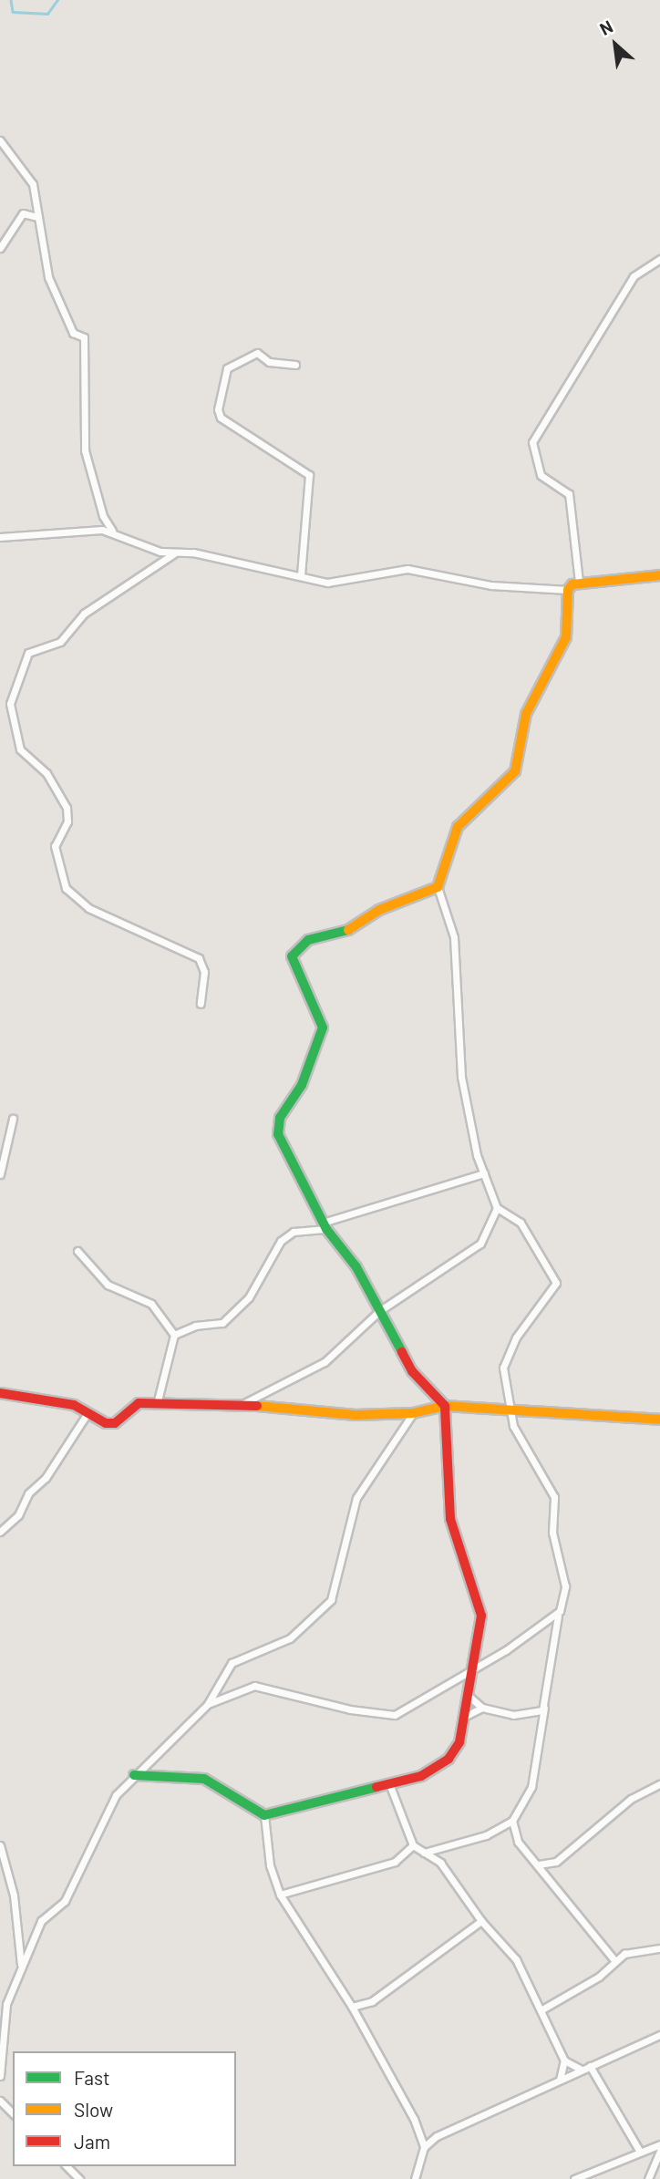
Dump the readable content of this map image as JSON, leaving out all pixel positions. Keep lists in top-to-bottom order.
{
  "legend": ["Fast", "Slow", "Jam"],
  "north": "top left"
}
